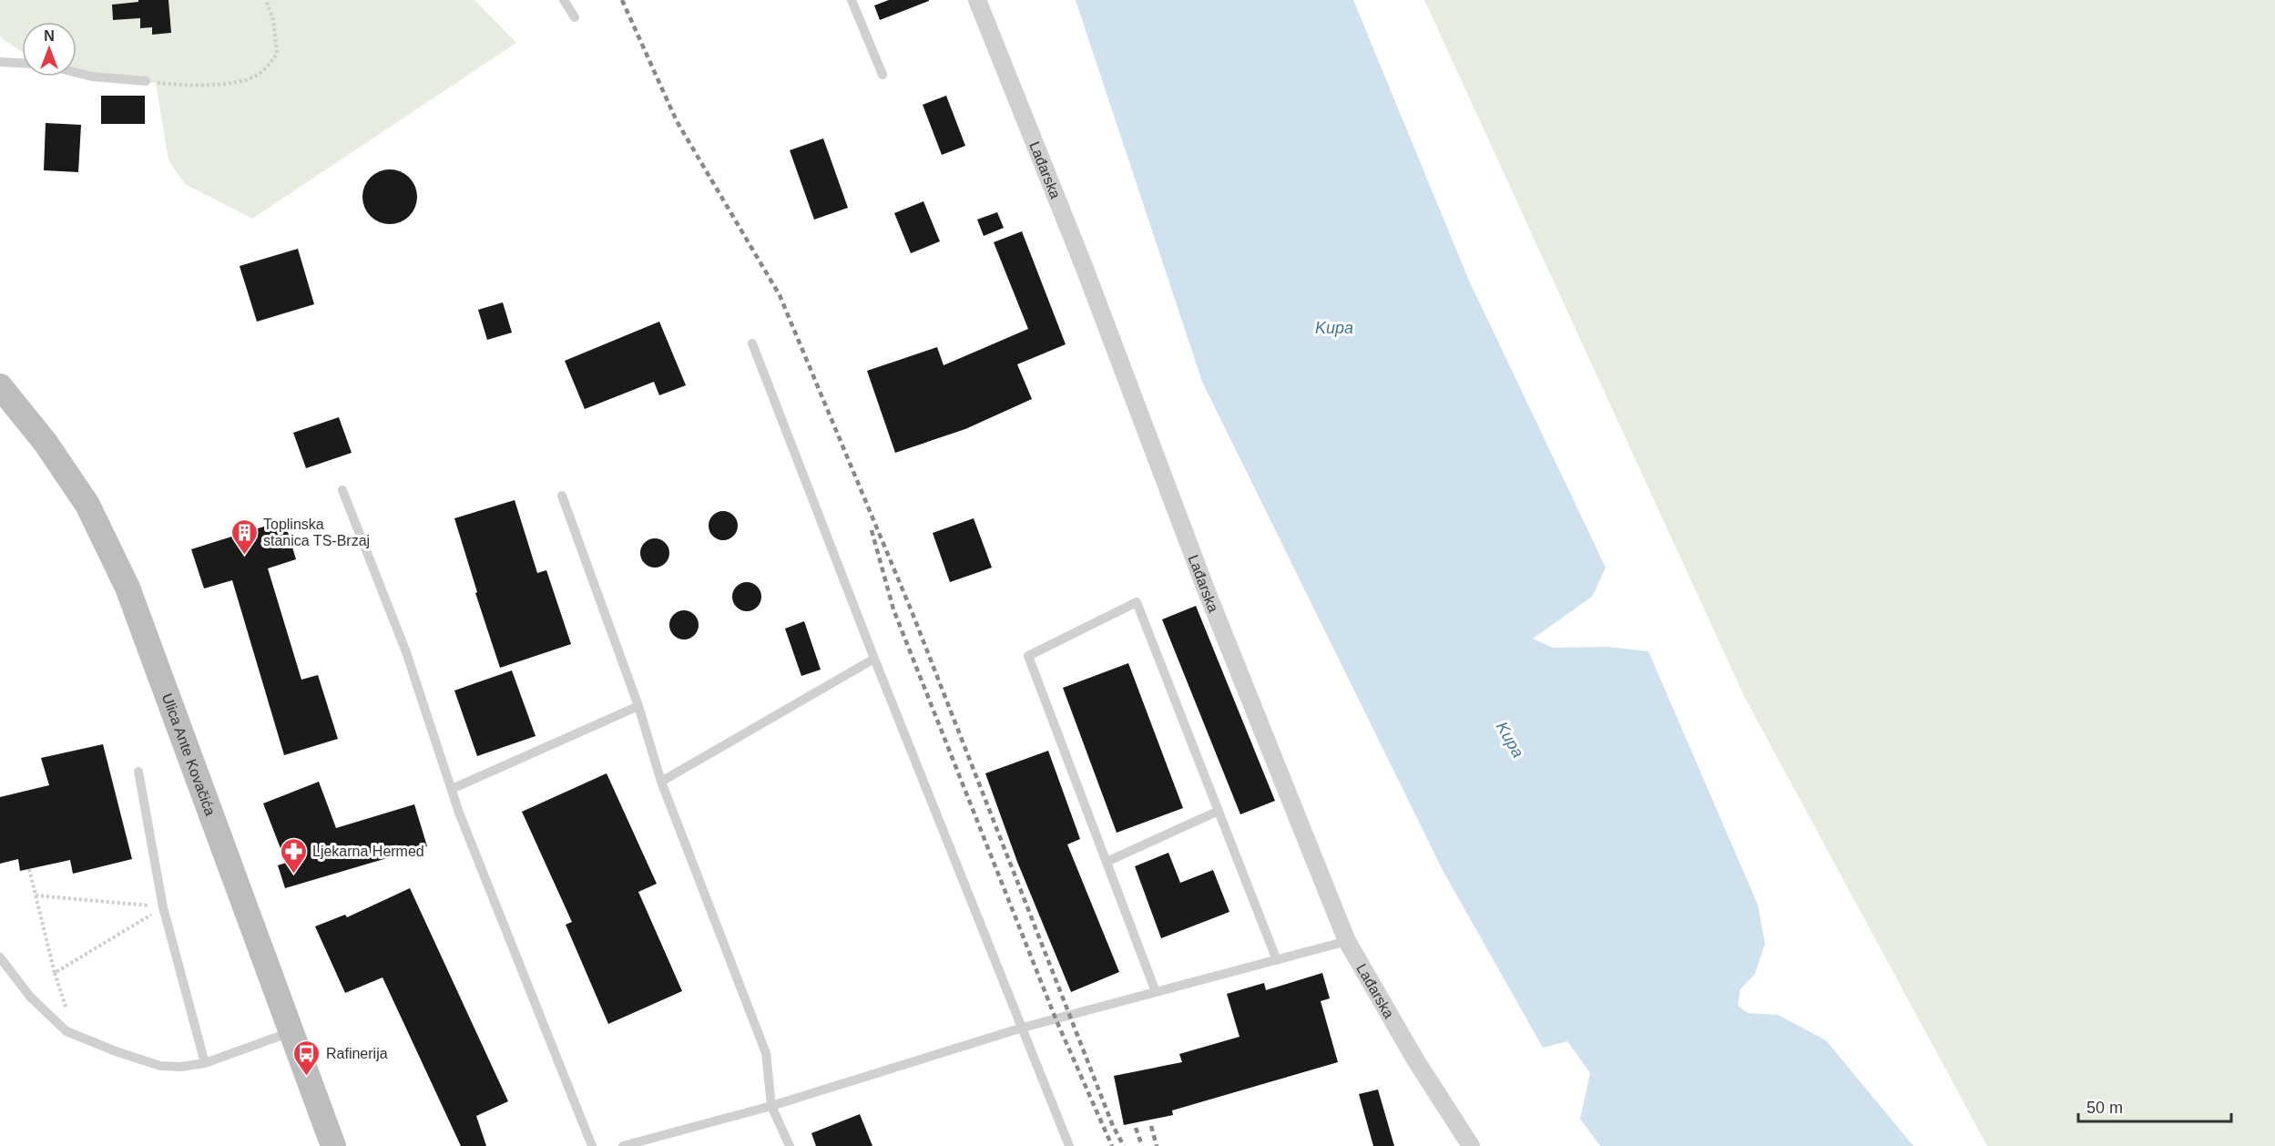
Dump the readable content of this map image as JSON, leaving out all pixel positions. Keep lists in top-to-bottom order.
{
  "streets": {
    "main road": ["Ulica Ante Kovačića"],
    "street": ["Lađarska"]
  },
  "water": ["Kupa"],
  "places": {
    "building": ["Toplinska stanica TS-Brzaj"],
    "pharmacy": ["Ljekarna Hermed"],
    "bus stop": ["Rafinerija"]
  },
  "scale_bar": "50 m",
  "north": "top"
}
